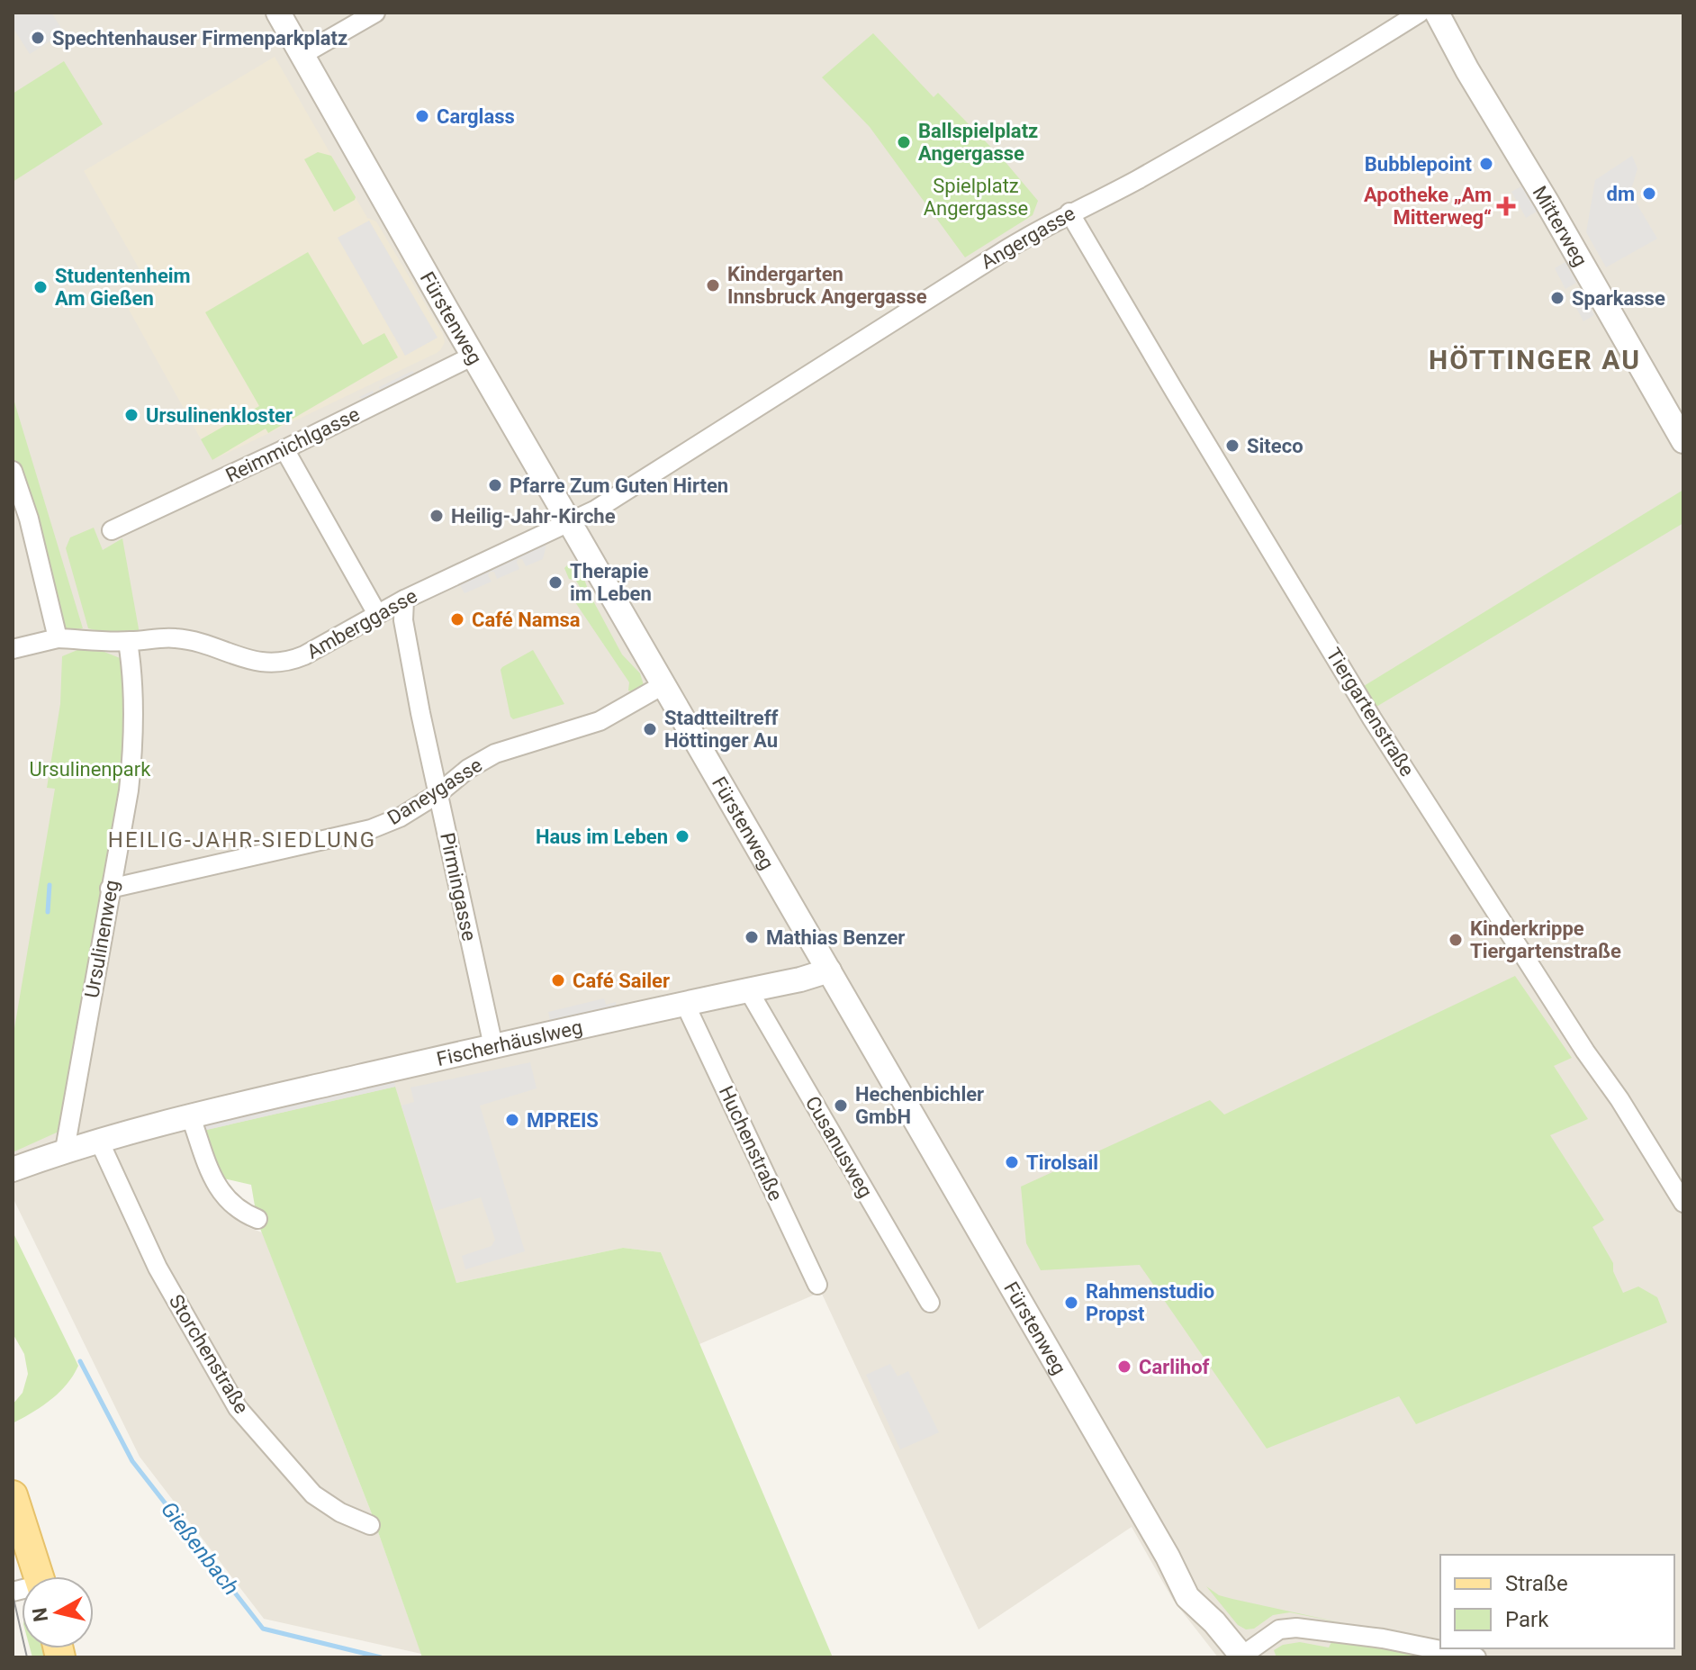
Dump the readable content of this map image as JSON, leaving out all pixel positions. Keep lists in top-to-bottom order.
{
  "streets": {
    "street": [
      "Mitterweg",
      "Angergasse",
      "Fürstenweg",
      "Reimmichlgasse",
      "Amberggasse",
      "Tiergartenstraße",
      "Daneygasse",
      "Pirmingasse",
      "Ursulinenweg",
      "Fischerhäuslweg",
      "Huchenstraße",
      "Cusanusweg",
      "Storchenstraße"
    ]
  },
  "crossings": [
    ["Angergasse", "Fürstenweg"],
    ["Angergasse", "Amberggasse"],
    ["Angergasse", "Tiergartenstraße"],
    ["Fürstenweg", "Reimmichlgasse"],
    ["Fürstenweg", "Amberggasse"],
    ["Fürstenweg", "Daneygasse"],
    ["Fürstenweg", "Fischerhäuslweg"],
    ["Amberggasse", "Pirmingasse"],
    ["Amberggasse", "Ursulinenweg"],
    ["Daneygasse", "Pirmingasse"],
    ["Daneygasse", "Ursulinenweg"],
    ["Pirmingasse", "Fischerhäuslweg"],
    ["Ursulinenweg", "Fischerhäuslweg"],
    ["Fischerhäuslweg", "Huchenstraße"],
    ["Fischerhäuslweg", "Cusanusweg"],
    ["Fischerhäuslweg", "Storchenstraße"]
  ],
  "districts": ["HÖTTINGER AU", "HEILIG-JAHR-SIEDLUNG"],
  "water": ["Gießenbach"],
  "parks": ["Spielplatz Angergasse", "Ursulinenpark"],
  "places": {
    "other": [
      "Spechtenhauser Firmenparkplatz",
      "Carglass",
      "Ballspielplatz Angergasse",
      "Bubblepoint",
      "dm",
      "Kindergarten Innsbruck Angergasse",
      "Studentenheim Am Gießen",
      "Sparkasse",
      "Ursulinenkloster",
      "Siteco",
      "Pfarre Zum Guten Hirten",
      "Heilig-Jahr-Kirche",
      "Therapie im Leben",
      "Café Namsa",
      "Stadtteiltreff Höttinger Au",
      "Haus im Leben",
      "Mathias Benzer",
      "Kinderkrippe Tiergartenstraße",
      "Café Sailer",
      "Hechenbichler GmbH",
      "MPREIS",
      "Tirolsail",
      "Rahmenstudio Propst",
      "Carlihof"
    ],
    "health": ["Apotheke „Am Mitterweg“"]
  },
  "legend": ["Straße", "Park"],
  "north": "left"
}
